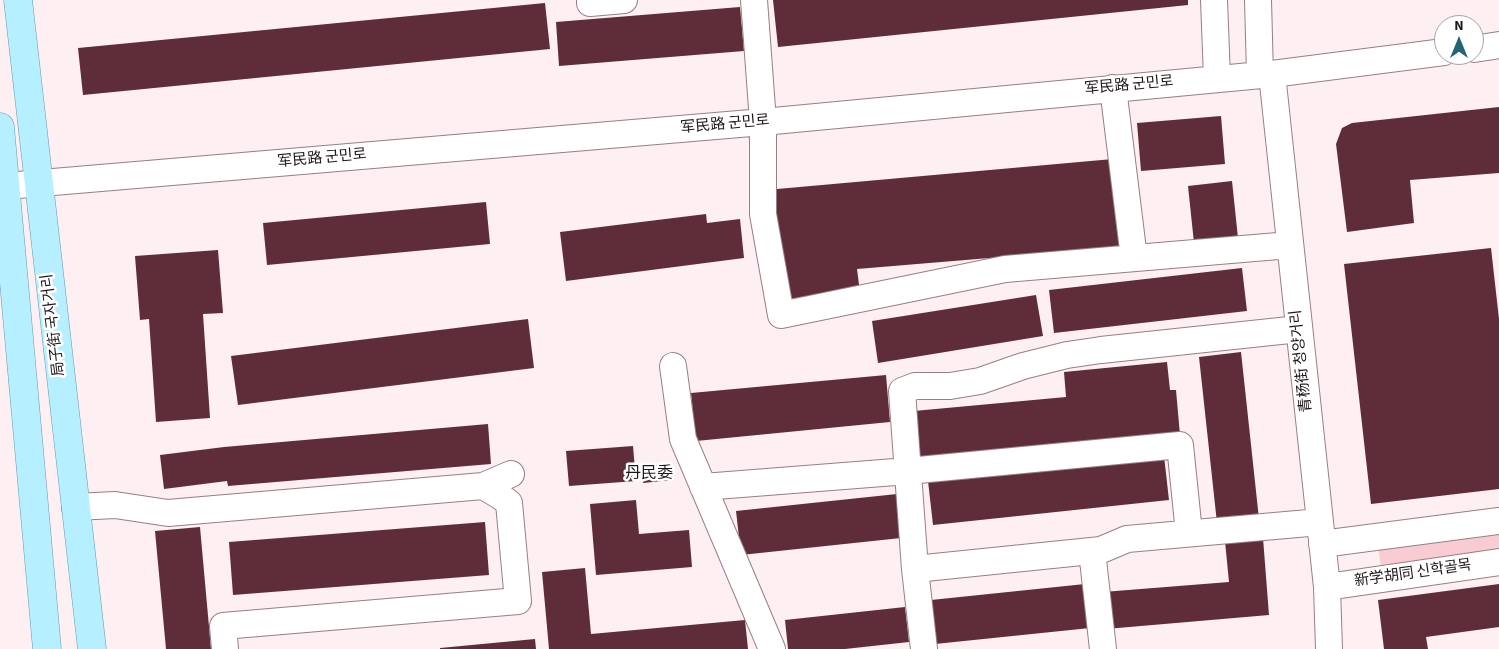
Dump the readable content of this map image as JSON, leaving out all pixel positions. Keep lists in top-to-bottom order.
{
  "streets": {
    "main road": ["局子街 국자거리"],
    "street": ["军民路 군민로", "青杨街 청양거리", "新学胡同 신학골목"]
  },
  "crossings": [
    ["军民路 군민로", "局子街 국자거리"],
    ["军民路 군민로", "青杨街 청양거리"],
    ["青杨街 청양거리", "新学胡同 신학골목"]
  ],
  "districts": ["丹民委"],
  "north": "top"
}
